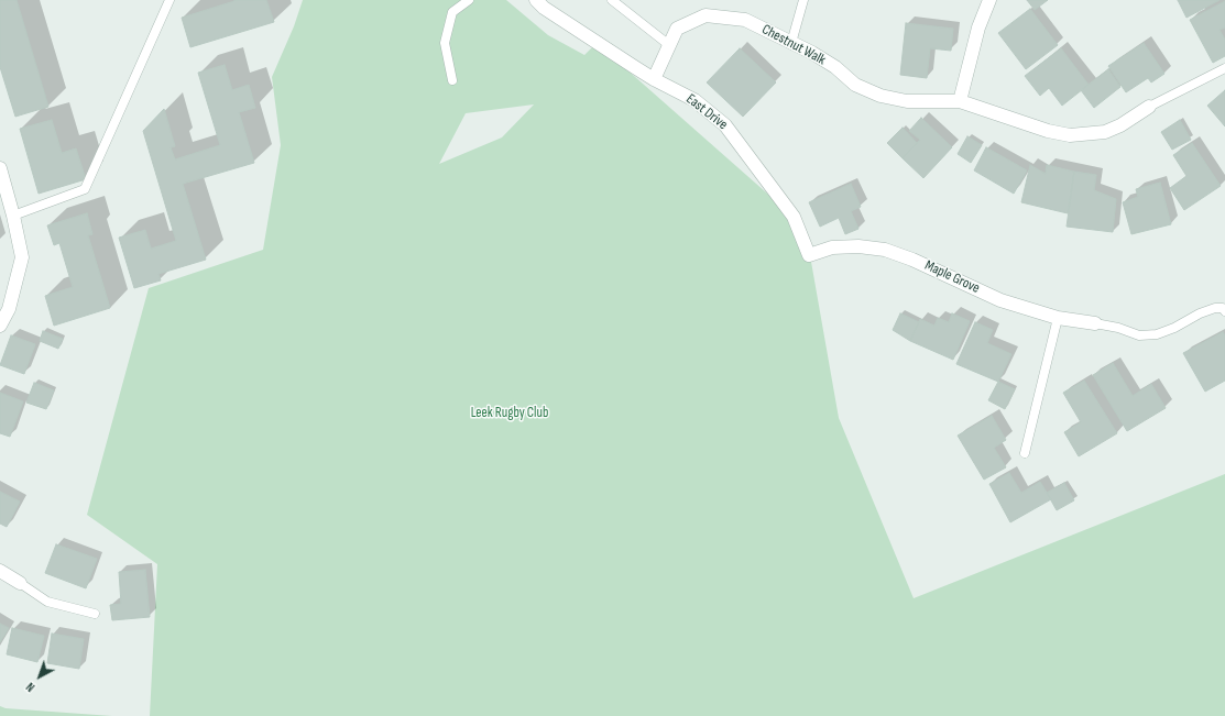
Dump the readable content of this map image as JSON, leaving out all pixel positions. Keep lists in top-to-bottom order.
{
  "streets": {
    "street": ["Chestnut Walk", "East Drive", "Maple Grove"]
  },
  "crossings": [
    ["Chestnut Walk", "East Drive"],
    ["East Drive", "Maple Grove"]
  ],
  "parks": ["Leek Rugby Club"],
  "north": "bottom left"
}
